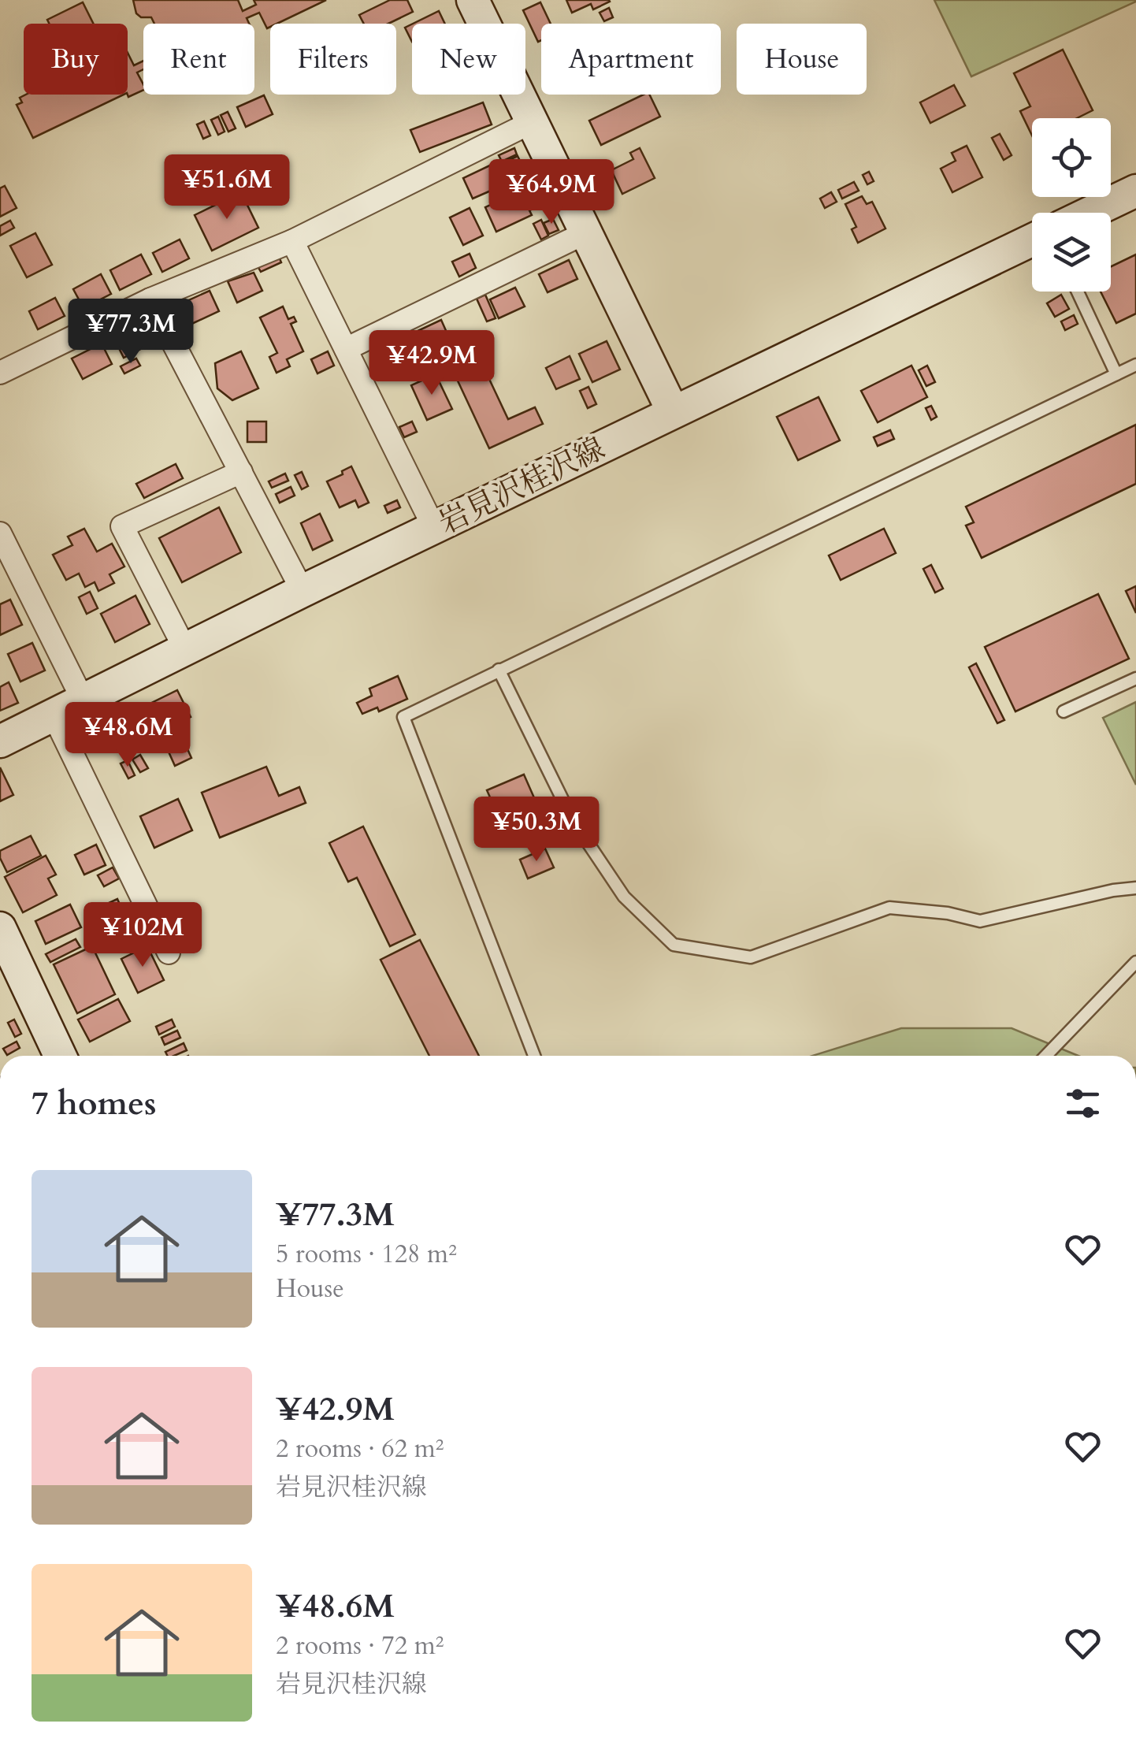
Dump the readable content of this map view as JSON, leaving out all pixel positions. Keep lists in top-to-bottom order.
{
  "streets": {
    "main road": ["岩見沢桂沢線"]
  },
  "page": {
    "chip": [
      "Buy",
      "Rent",
      "Filters",
      "New",
      "Apartment",
      "House"
    ],
    "price": [
      "¥51.6M",
      "¥64.9M",
      "¥77.3M",
      "¥42.9M",
      "¥48.6M",
      "¥50.3M",
      "¥102M"
    ],
    "heading": "7 homes",
    "list": [
      {
        "name": "¥77.3M",
        "note": "5 rooms · 128 m² · House"
      },
      {
        "name": "¥42.9M",
        "note": "2 rooms · 62 m² · 岩見沢桂沢線"
      },
      {
        "name": "¥48.6M",
        "note": "2 rooms · 72 m² · 岩見沢桂沢線"
      }
    ]
  }
}
